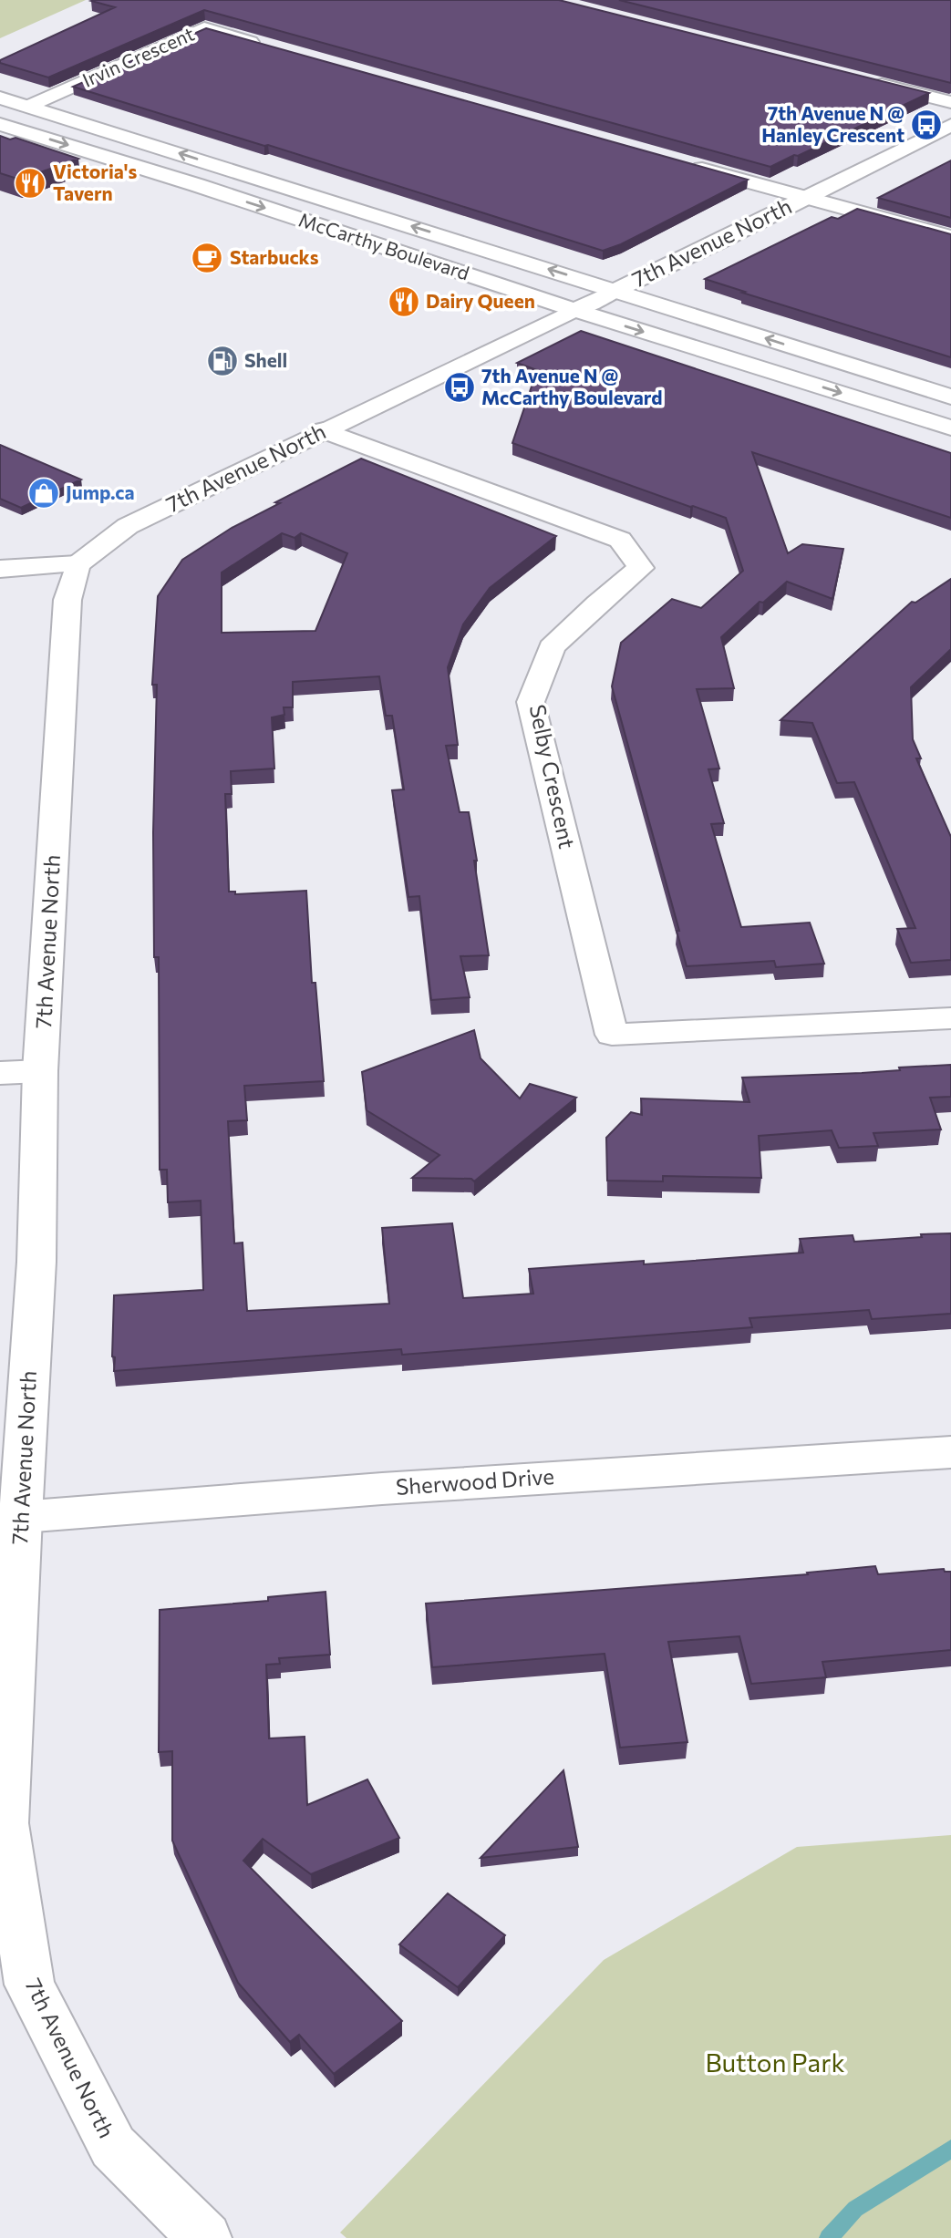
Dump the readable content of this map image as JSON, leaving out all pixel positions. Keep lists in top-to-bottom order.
{
  "streets": {
    "street": [
      "Irvin Crescent",
      "7th Avenue North",
      "McCarthy Boulevard",
      "Selby Crescent",
      "Sherwood Drive"
    ]
  },
  "crossings": [
    ["Irvin Crescent", "McCarthy Boulevard"],
    ["7th Avenue North", "McCarthy Boulevard"],
    ["7th Avenue North", "Selby Crescent"],
    ["7th Avenue North", "Sherwood Drive"]
  ],
  "parks": ["Button Park"],
  "places": {
    "bus stop": ["7th Avenue N @ Hanley Crescent", "7th Avenue N @ McCarthy Boulevard"],
    "restaurant": ["Victoria's Tavern", "Dairy Queen"],
    "cafe": ["Starbucks"],
    "fuel station": ["Shell"],
    "shop": ["Jump.ca"]
  }
}
